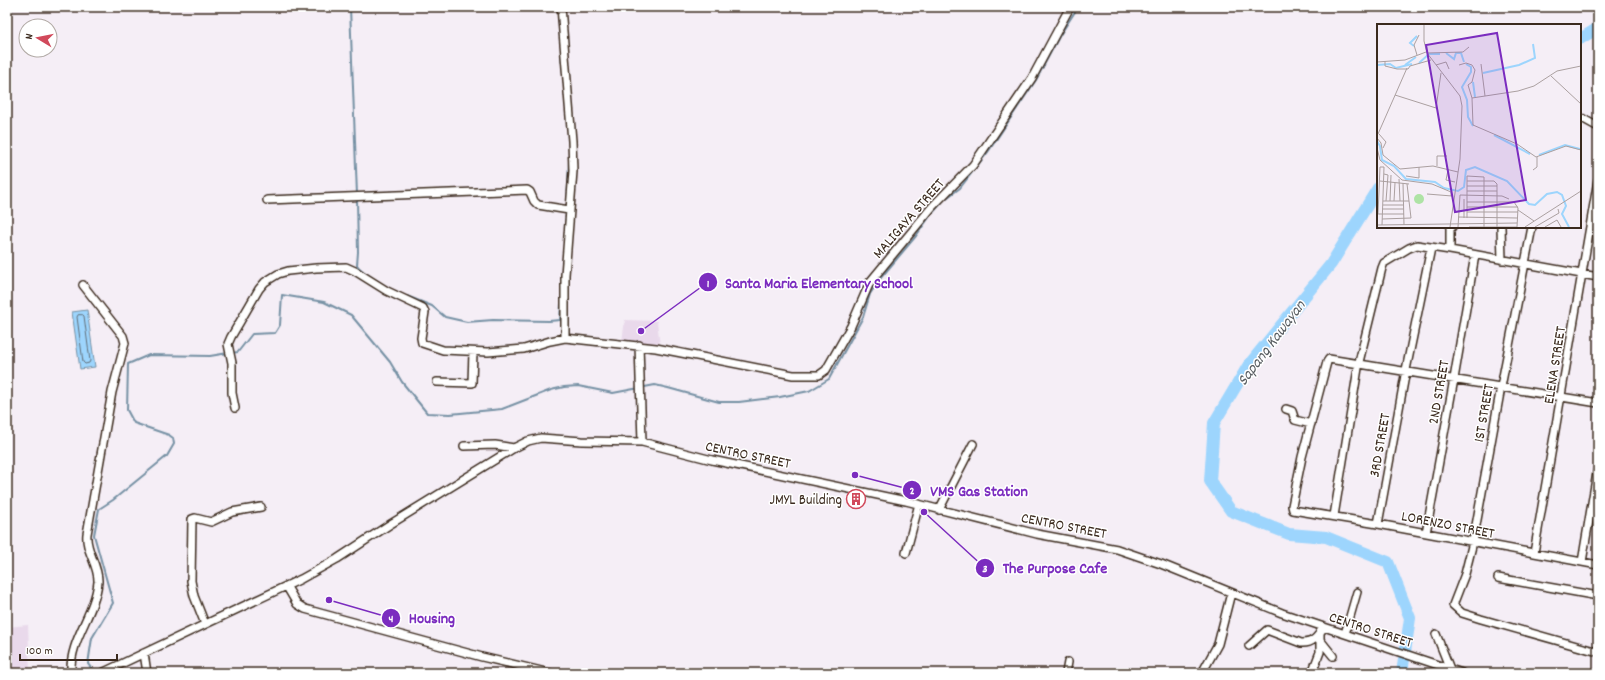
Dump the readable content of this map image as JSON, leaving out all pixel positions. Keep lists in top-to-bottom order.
{
  "streets": {
    "street": [
      "MALIGAYA STREET",
      "ELENA STREET",
      "2ND STREET",
      "1ST STREET",
      "3RD STREET",
      "CENTRO STREET",
      "LORENZO STREET"
    ]
  },
  "crossings": [
    ["ELENA STREET", "LORENZO STREET"],
    ["2ND STREET", "LORENZO STREET"],
    ["1ST STREET", "LORENZO STREET"],
    ["3RD STREET", "LORENZO STREET"]
  ],
  "water": ["Sapang Kawayan"],
  "places": {
    "other": [
      "Santa Maria Elementary School",
      "VMS Gas Station",
      "The Purpose Cafe",
      "Housing"
    ],
    "building": ["JMYL Building"]
  },
  "scale_bar": "100 m",
  "north": "left"
}
